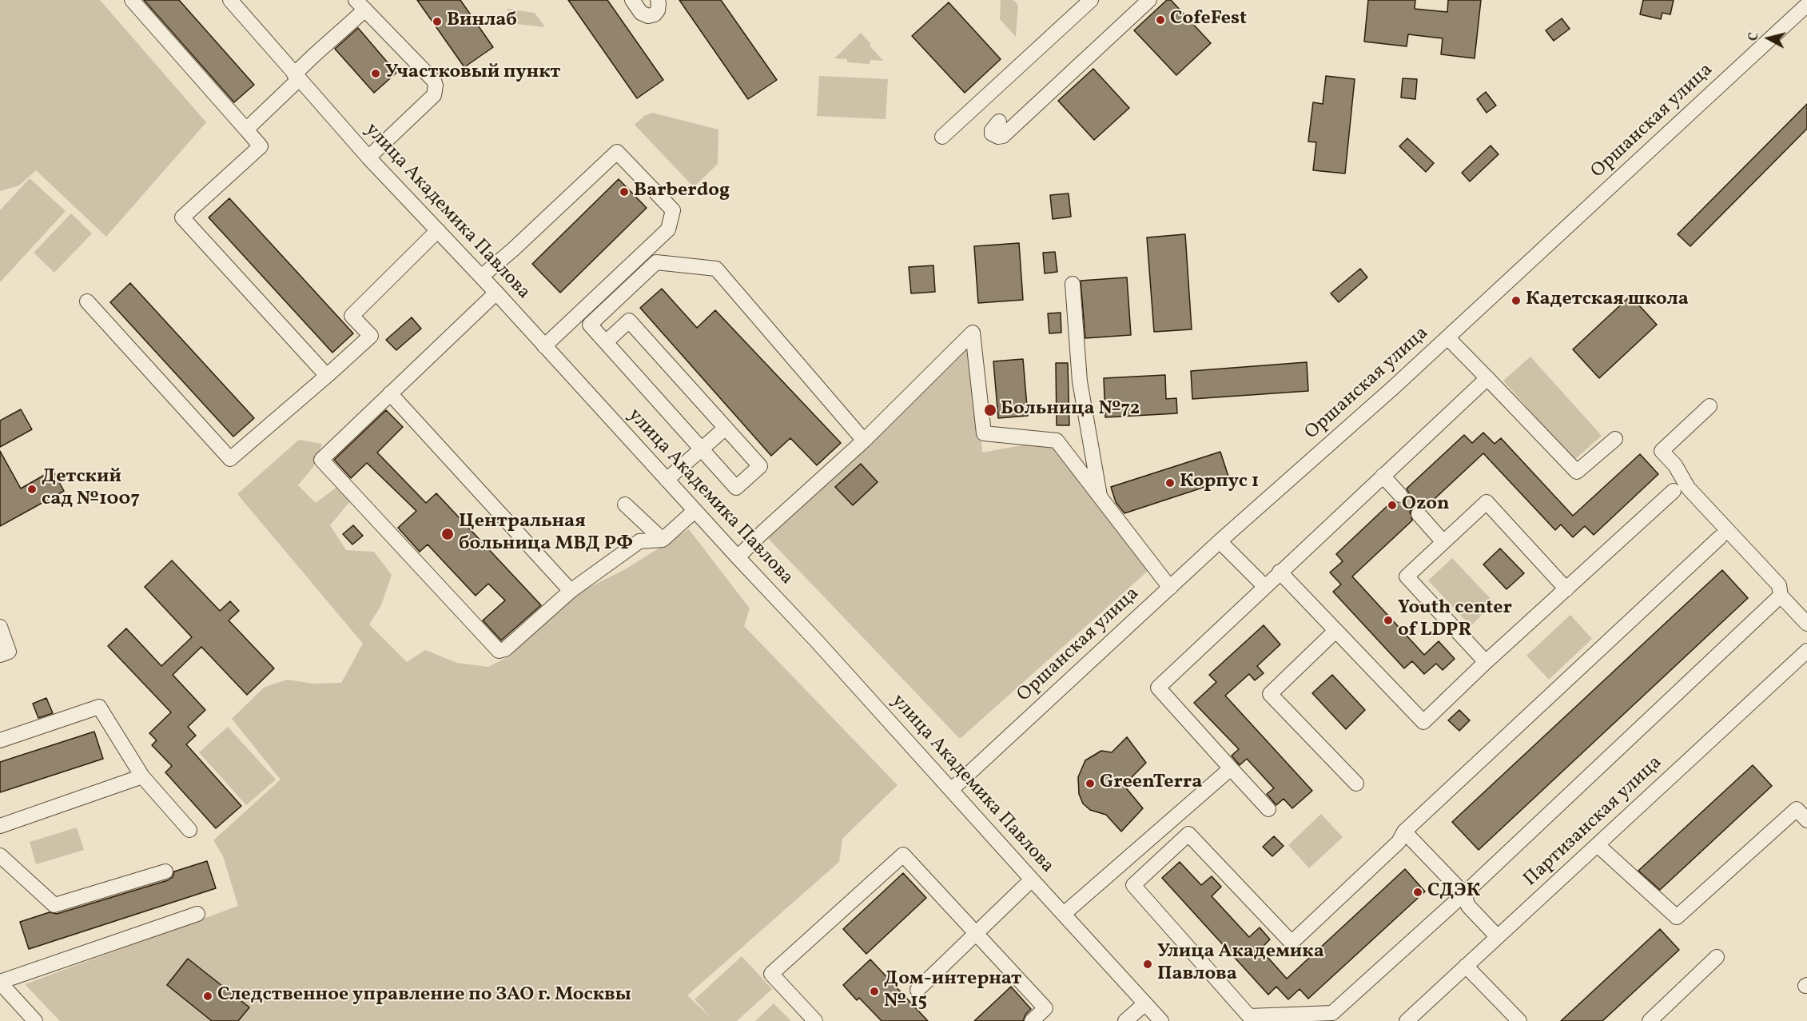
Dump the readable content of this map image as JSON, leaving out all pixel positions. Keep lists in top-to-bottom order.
{
  "streets": {
    "street": ["Оршанская улица", "улица Академика Павлова", "Партизанская улица"]
  },
  "crossings": [
    ["Оршанская улица", "улица Академика Павлова"]
  ],
  "places": [
    "CofeFest",
    "Винлаб",
    "Участковый пункт",
    "Barberdog",
    "Кадетская школа",
    "Больница №72",
    "Корпус 1",
    "Детский сад №1007",
    "Ozon",
    "Центральная больница МВД РФ",
    "Youth center of LDPR",
    "GreenTerra",
    "СДЭК",
    "Улица Академика Павлова",
    "Дом-интернат № 15",
    "Следственное управление по ЗАО г. Москвы"
  ],
  "north": "left"
}
